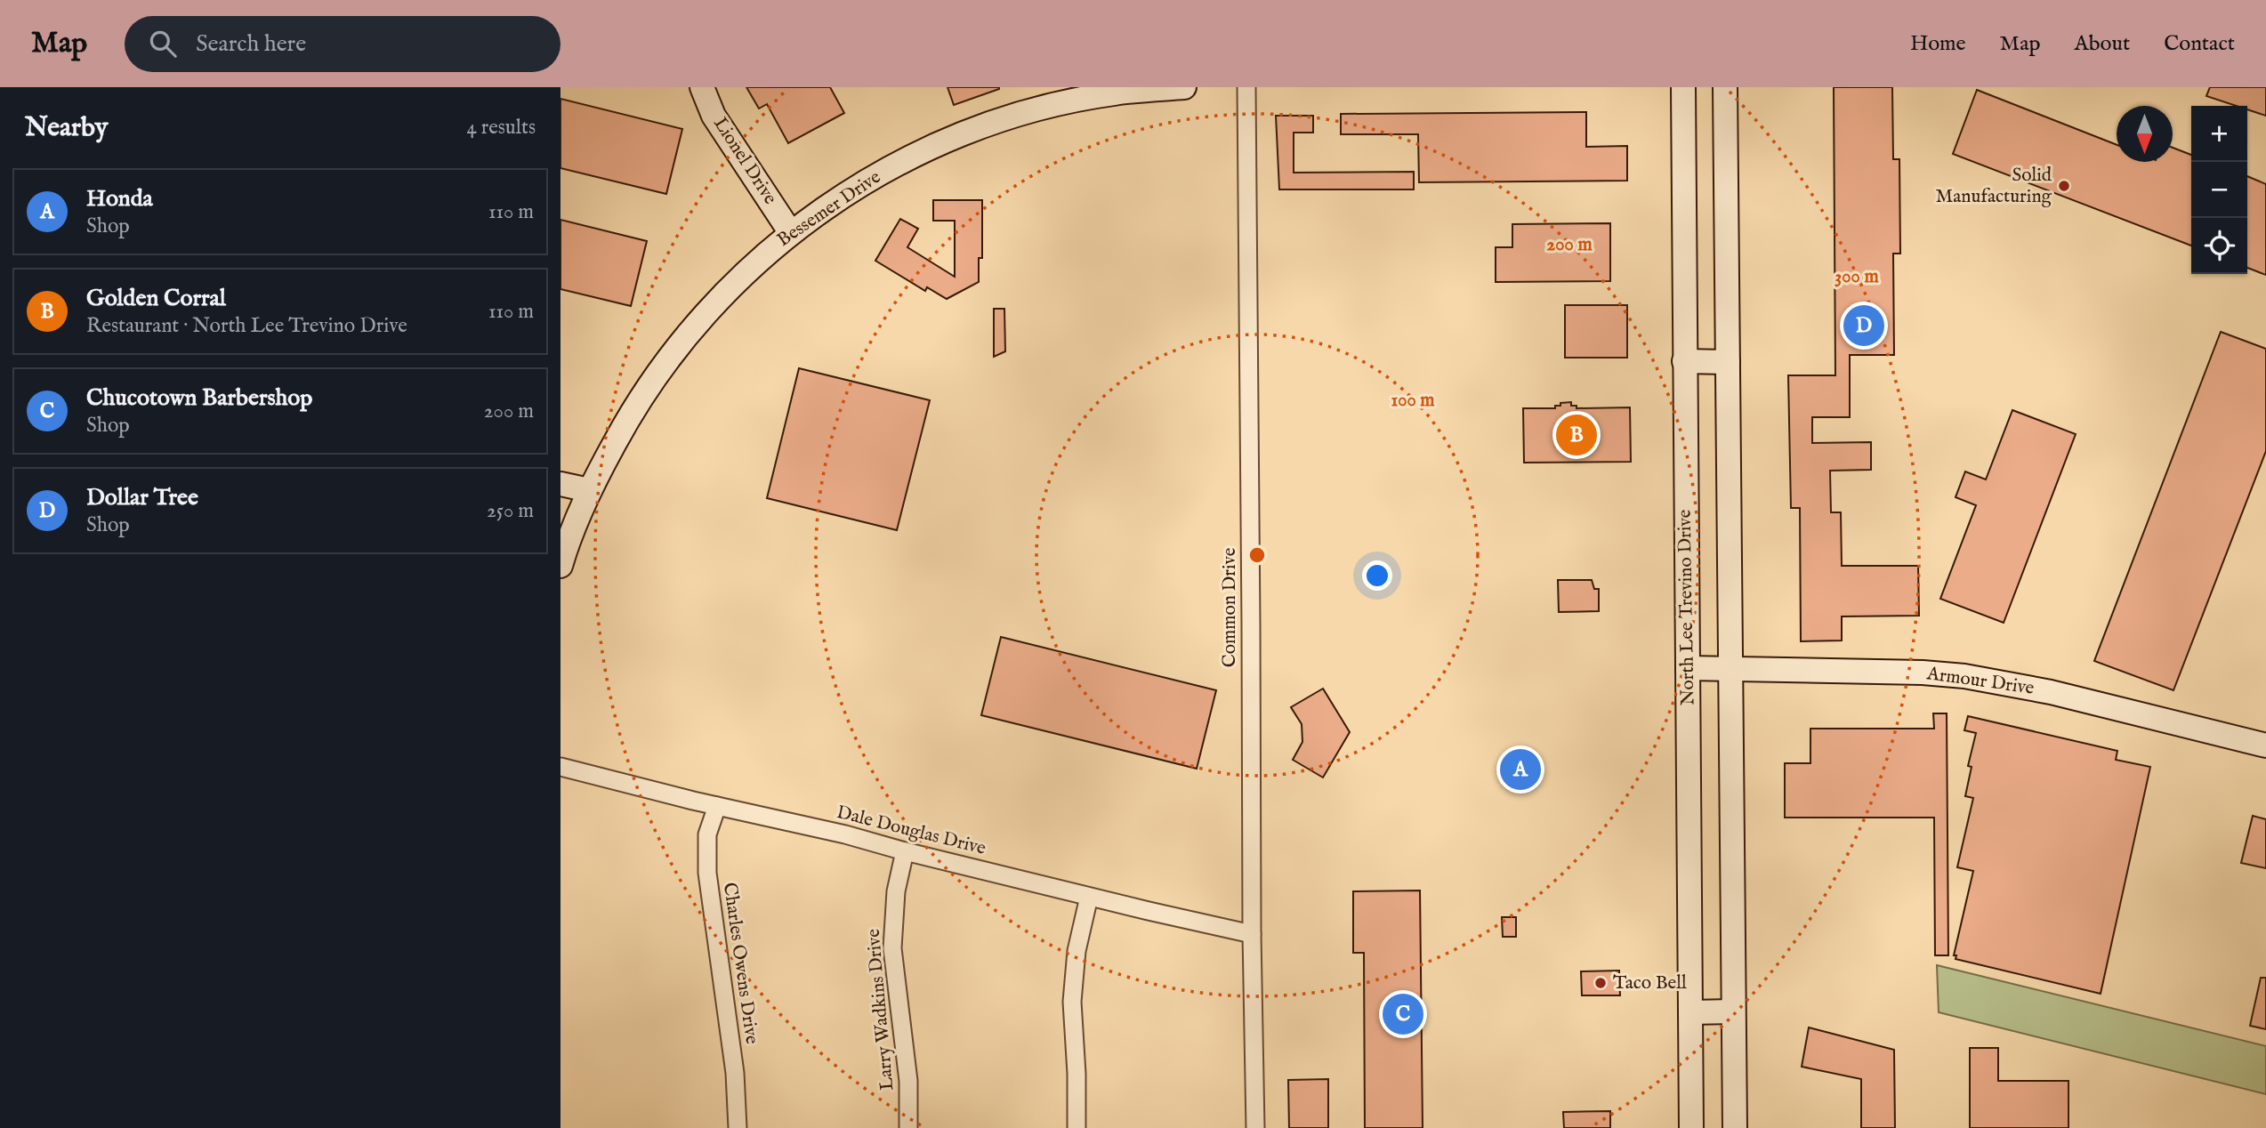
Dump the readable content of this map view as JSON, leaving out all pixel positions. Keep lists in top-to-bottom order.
{
  "streets": {
    "main road": [
      "Lionel Drive",
      "Bessemer Drive",
      "North Lee Trevino Drive",
      "Armour Drive"
    ],
    "street": [
      "Common Drive",
      "Dale Douglas Drive",
      "Charles Owens Drive",
      "Larry Wadkins Drive"
    ]
  },
  "crossings": [
    ["Lionel Drive", "Bessemer Drive"],
    ["Common Drive", "Dale Douglas Drive"],
    ["North Lee Trevino Drive", "Armour Drive"],
    ["Dale Douglas Drive", "Charles Owens Drive"],
    ["Dale Douglas Drive", "Larry Wadkins Drive"]
  ],
  "places": ["Solid Manufacturing", "Taco Bell"],
  "north": "bottom",
  "page": {
    "header": "Map",
    "search": "Search here",
    "nav": [
      "Home",
      "Map",
      "About",
      "Contact"
    ],
    "heading": ["Nearby", "4 results"],
    "map_buttons": ["+", "−"],
    "list": [
      {
        "mark": "A",
        "name": "Honda",
        "note": "Shop",
        "value": "110 m"
      },
      {
        "mark": "B",
        "name": "Golden Corral",
        "note": "Restaurant · North Lee Trevino Drive",
        "value": "110 m"
      },
      {
        "mark": "C",
        "name": "Chucotown Barbershop",
        "note": "Shop",
        "value": "200 m"
      },
      {
        "mark": "D",
        "name": "Dollar Tree",
        "note": "Shop",
        "value": "250 m"
      }
    ],
    "pins": [
      "D",
      "B",
      "A",
      "C"
    ]
  },
  "rings": ["200 m", "300 m", "100 m"]
}
